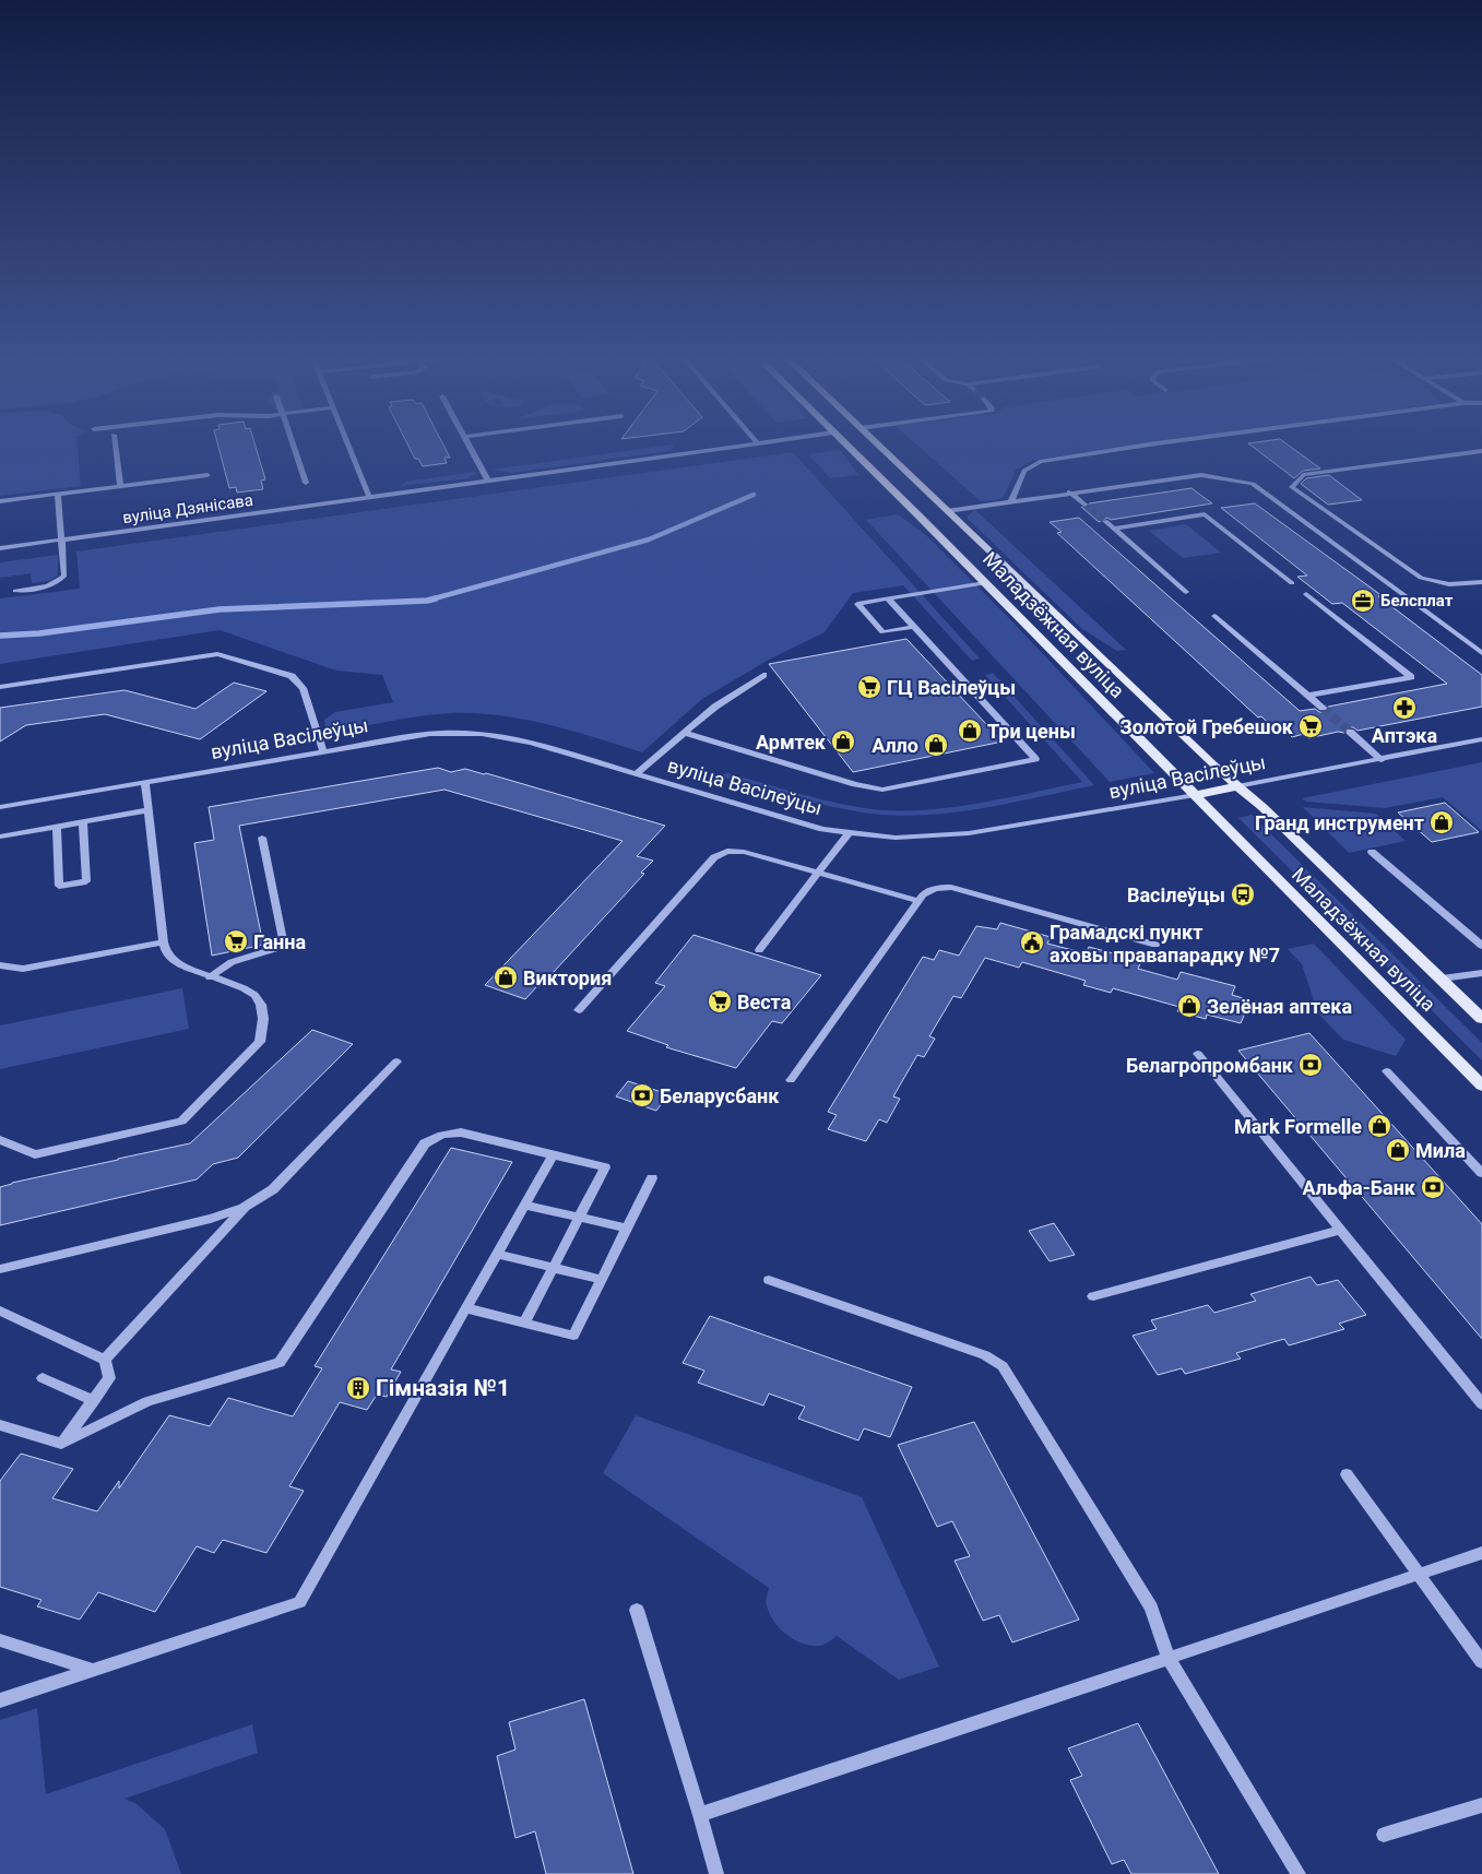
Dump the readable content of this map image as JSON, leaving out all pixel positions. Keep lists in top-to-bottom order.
{
  "streets": {
    "main road": ["Маладзёжная вуліца", "вуліца Васілеўцы"],
    "street": ["вуліца Дзянісава"]
  },
  "crossings": [
    ["Маладзёжная вуліца", "вуліца Васілеўцы"]
  ],
  "places": {
    "office": ["Белсплат"],
    "supermarket": [
      "ГЦ Васілеўцы",
      "Золотой Гребешок",
      "Ганна",
      "Веста"
    ],
    "pharmacy": ["Аптэка"],
    "shop": [
      "Три цены",
      "Армтек",
      "Алло",
      "Гранд инструмент",
      "Виктория",
      "Зелёная аптека",
      "Mark Formelle",
      "Мила"
    ],
    "bus stop": ["Васілеўцы"],
    "public building": ["Грамадскі пункт аховы правапарадку №7"],
    "bank": ["Белагропромбанк", "Беларусбанк", "Альфа-Банк"],
    "building": ["Гімназія №1"]
  }
}
